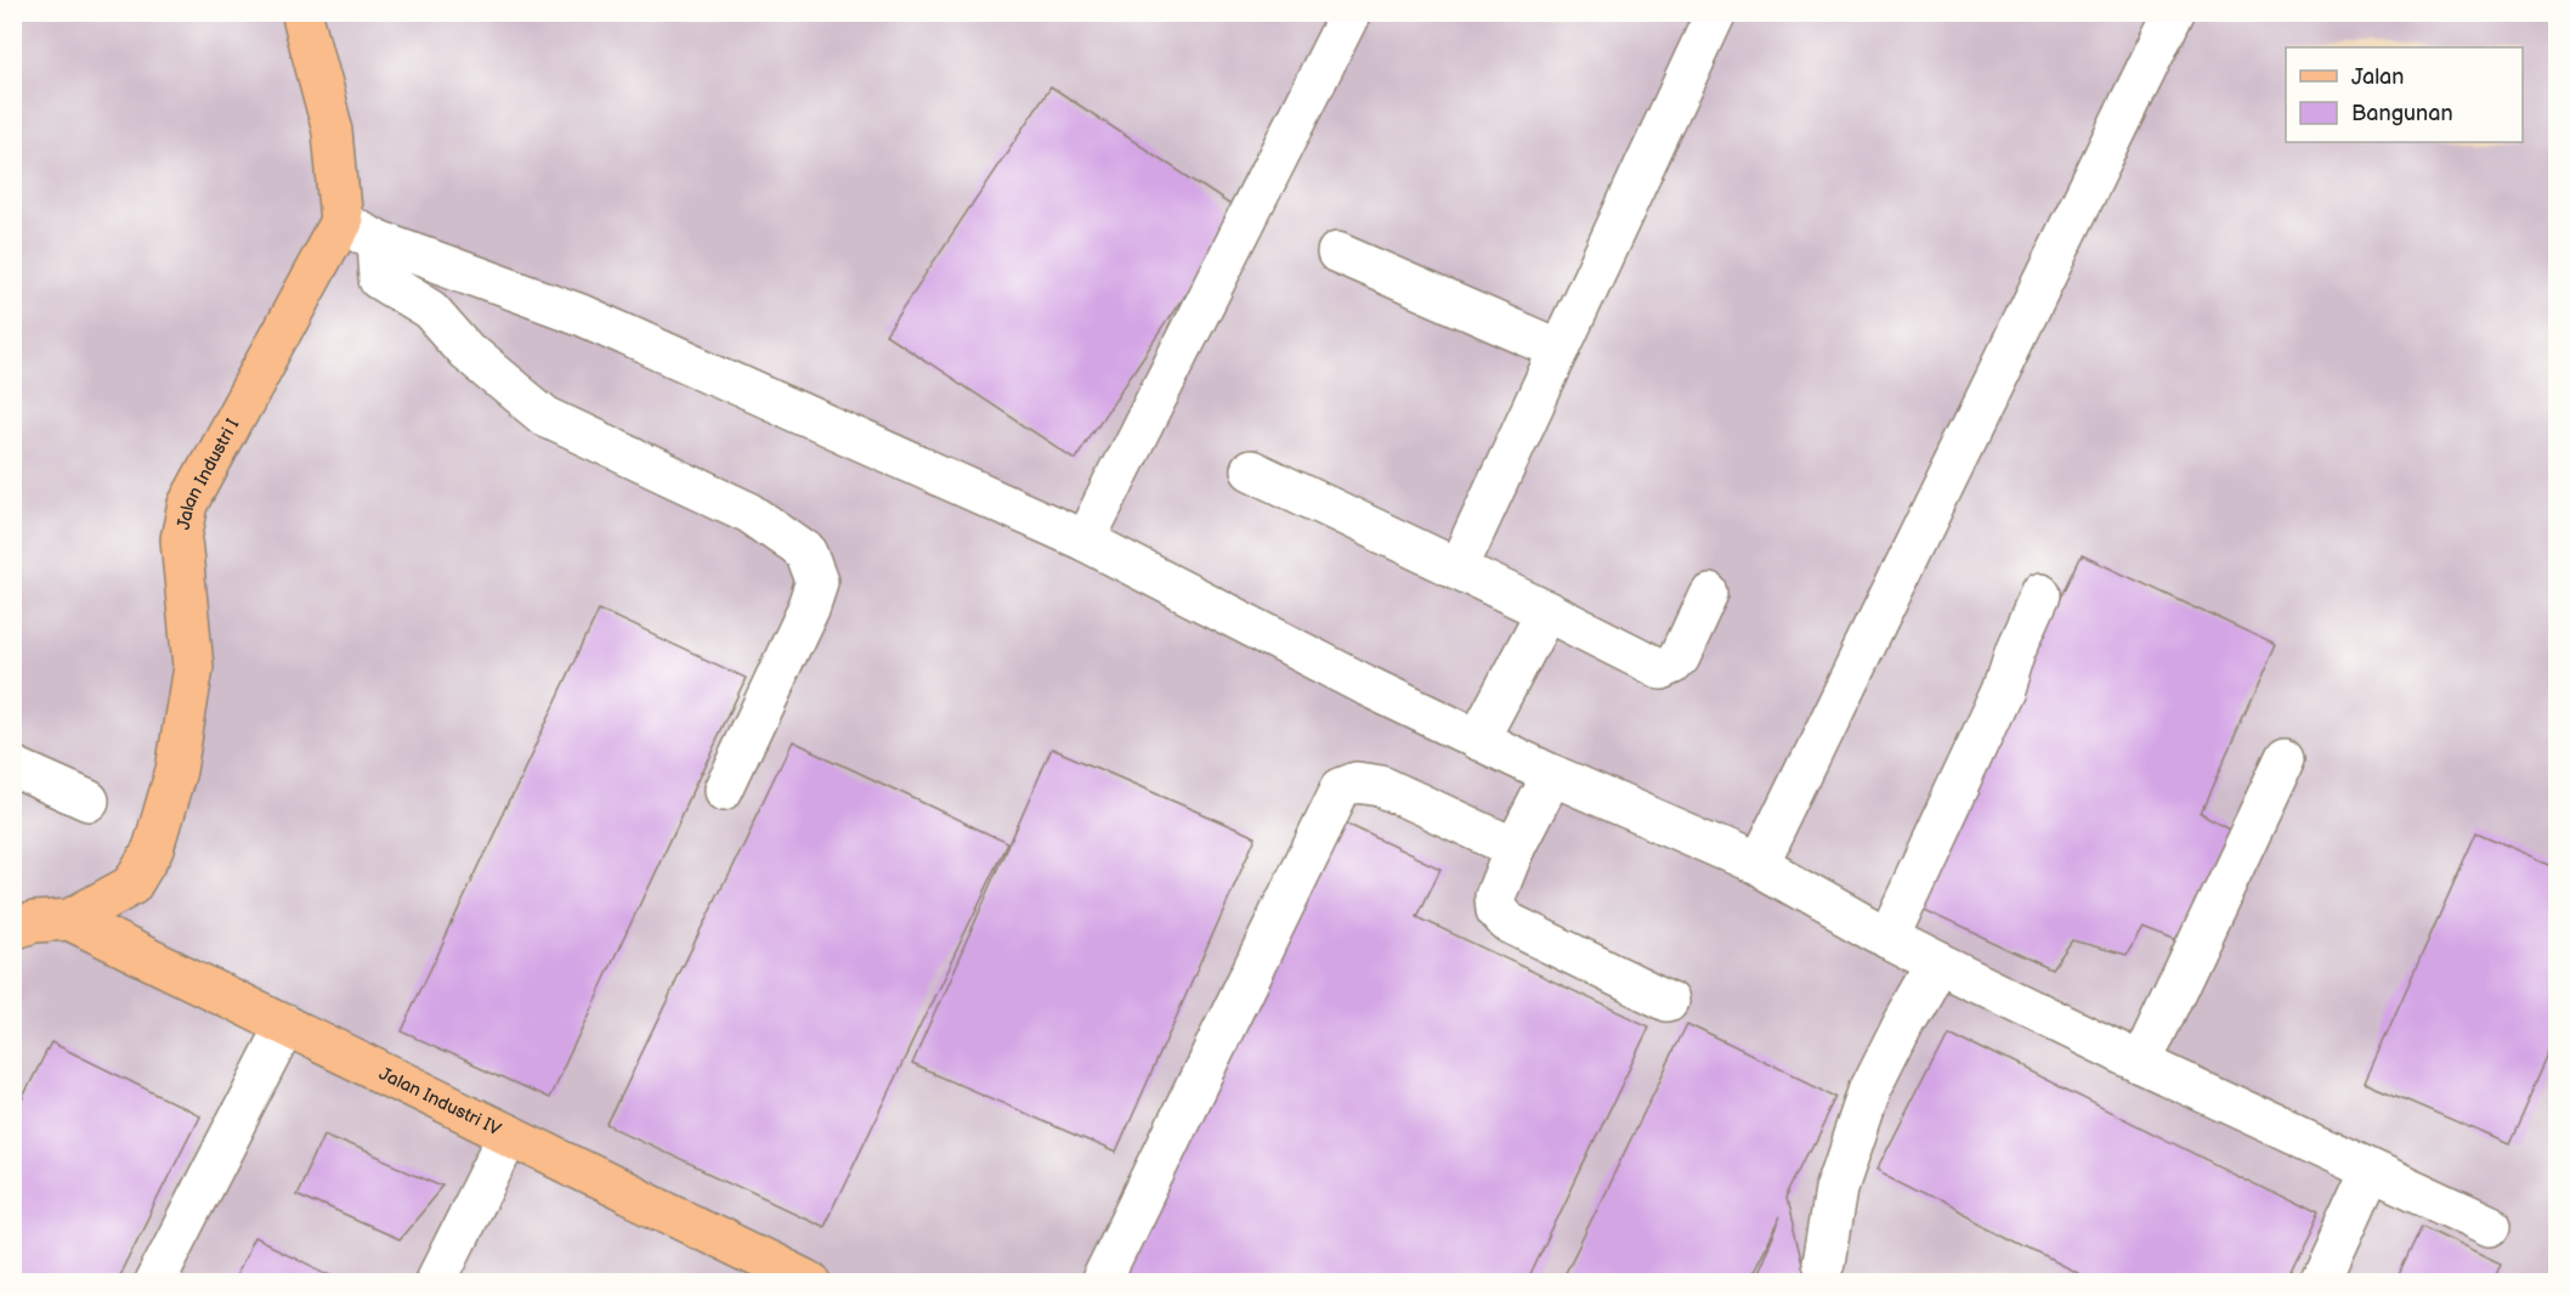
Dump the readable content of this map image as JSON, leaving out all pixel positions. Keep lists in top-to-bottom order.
{
  "streets": {
    "main road": ["Jalan Industri I", "Jalan Industri IV"]
  },
  "crossings": [
    ["Jalan Industri I", "Jalan Industri IV"]
  ],
  "legend": ["Jalan", "Bangunan"]
}
